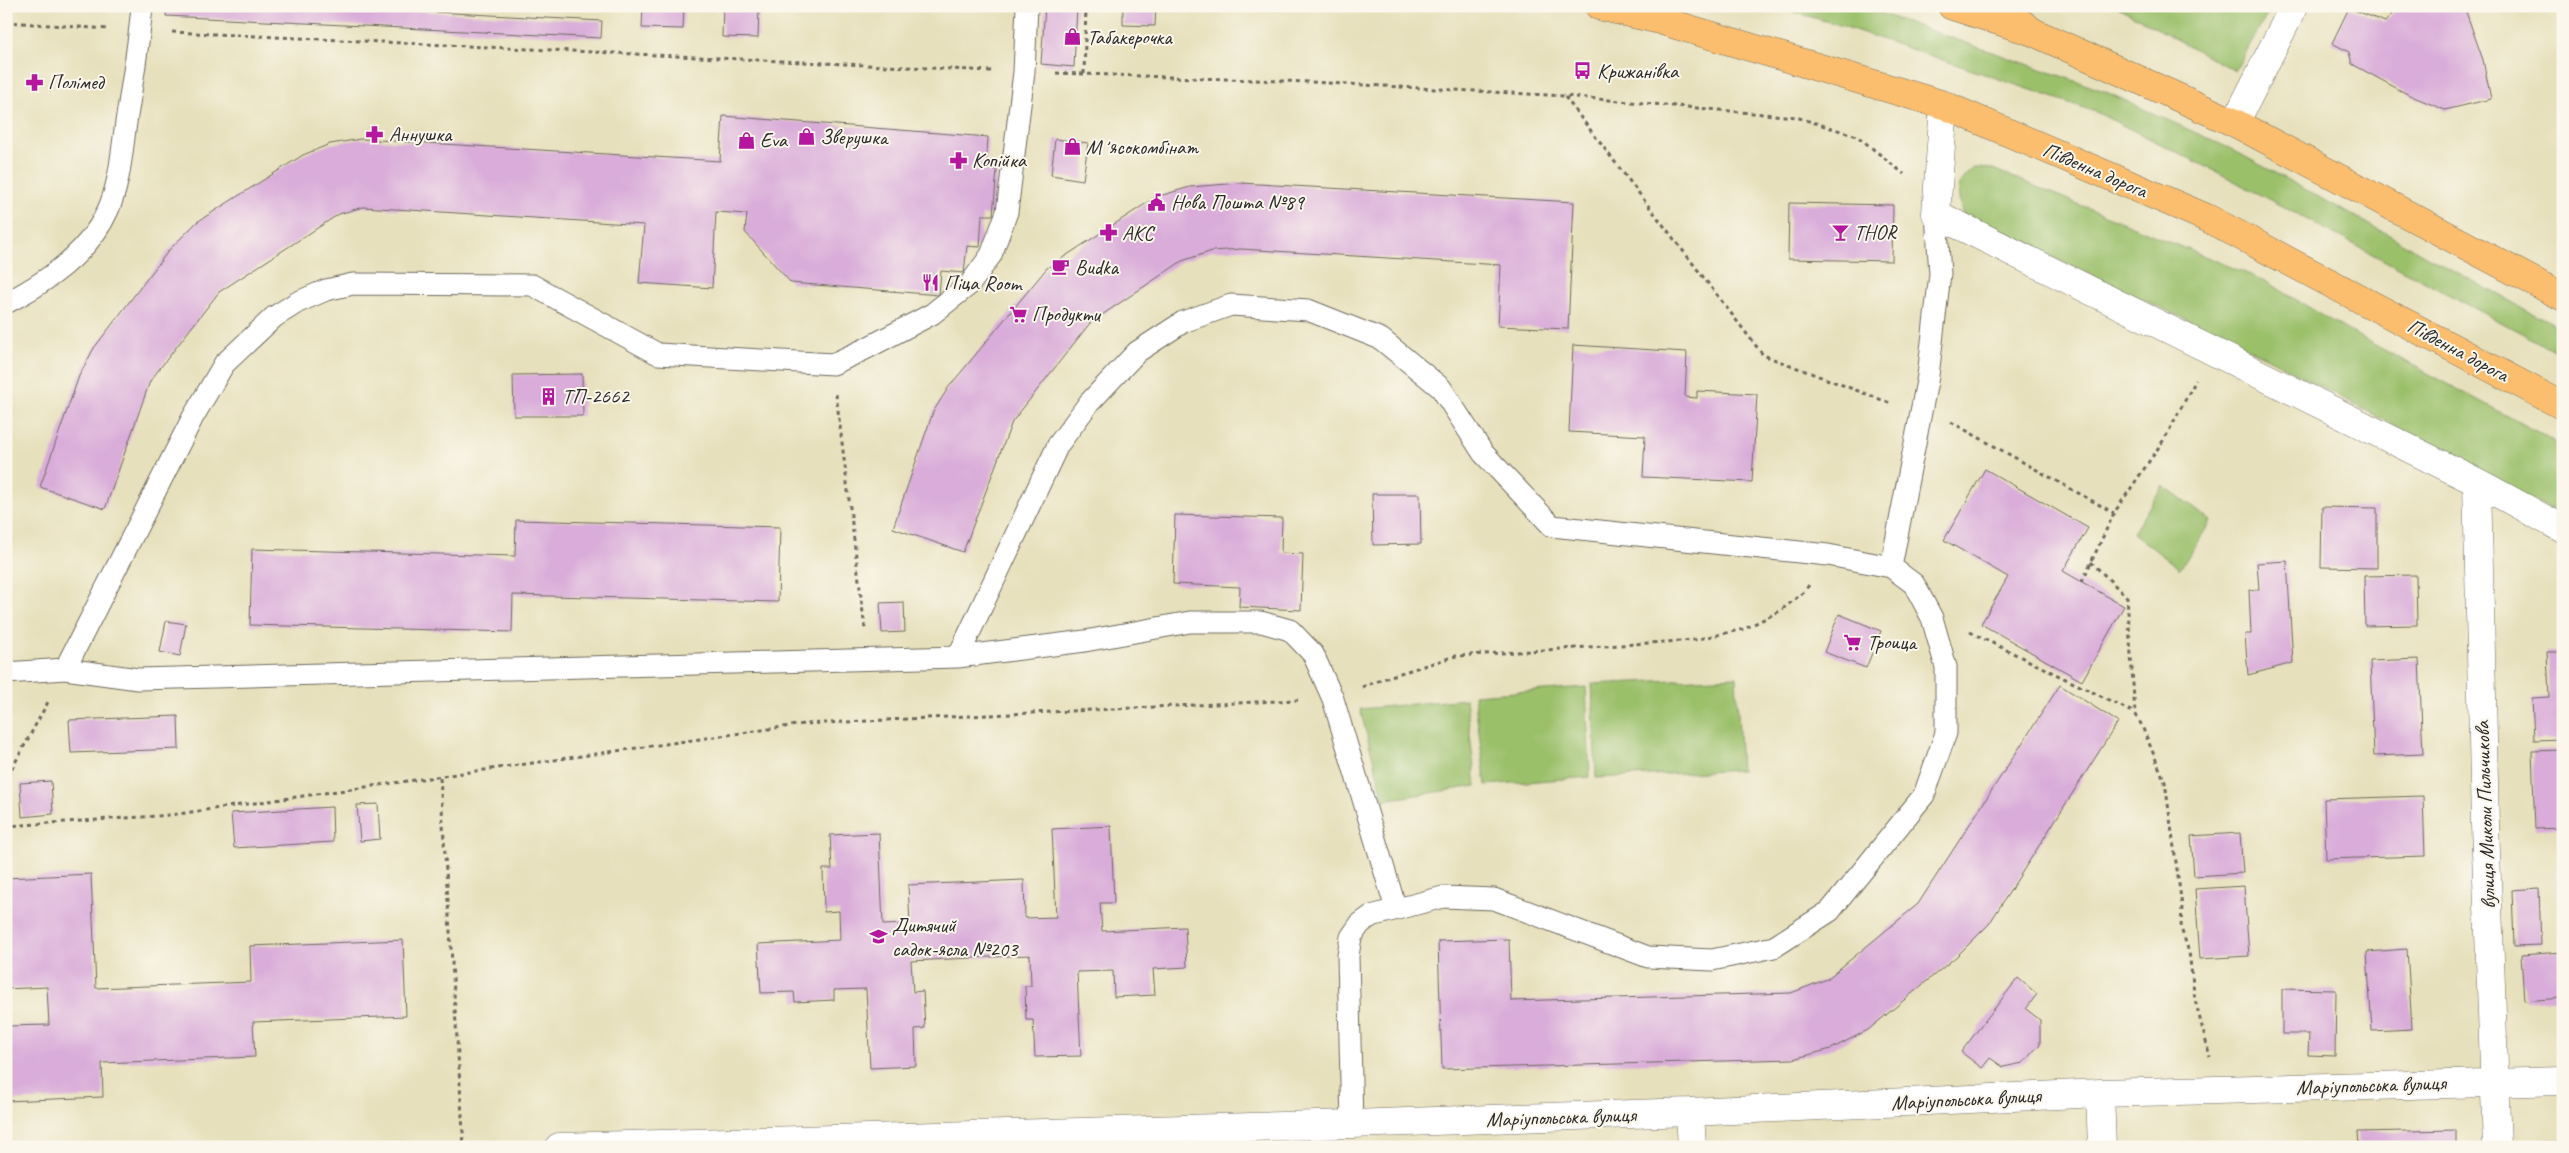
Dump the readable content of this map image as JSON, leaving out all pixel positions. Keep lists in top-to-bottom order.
{
  "streets": {
    "main road": ["Південна дорога"],
    "street": ["вулиця Миколи Пильчикова", "Маріупольська вулиця"]
  },
  "crossings": [
    ["вулиця Миколи Пильчикова", "Маріупольська вулиця"]
  ],
  "places": {
    "shop": [
      "Табакерочка",
      "Зверушка",
      "Eva",
      "Мʼясокомбінат"
    ],
    "bus stop": ["Крижанівка"],
    "pharmacy": [
      "Полімед",
      "Аннушка",
      "Копійка",
      "АКС"
    ],
    "public building": ["Нова Пошта №89"],
    "bar": ["THOR"],
    "cafe": ["Budka"],
    "restaurant": ["Піца Room"],
    "supermarket": ["Продукти", "Троица"],
    "building": ["ТП-2662"],
    "school or university": ["Дитячий садок-ясла №203"]
  }
}
